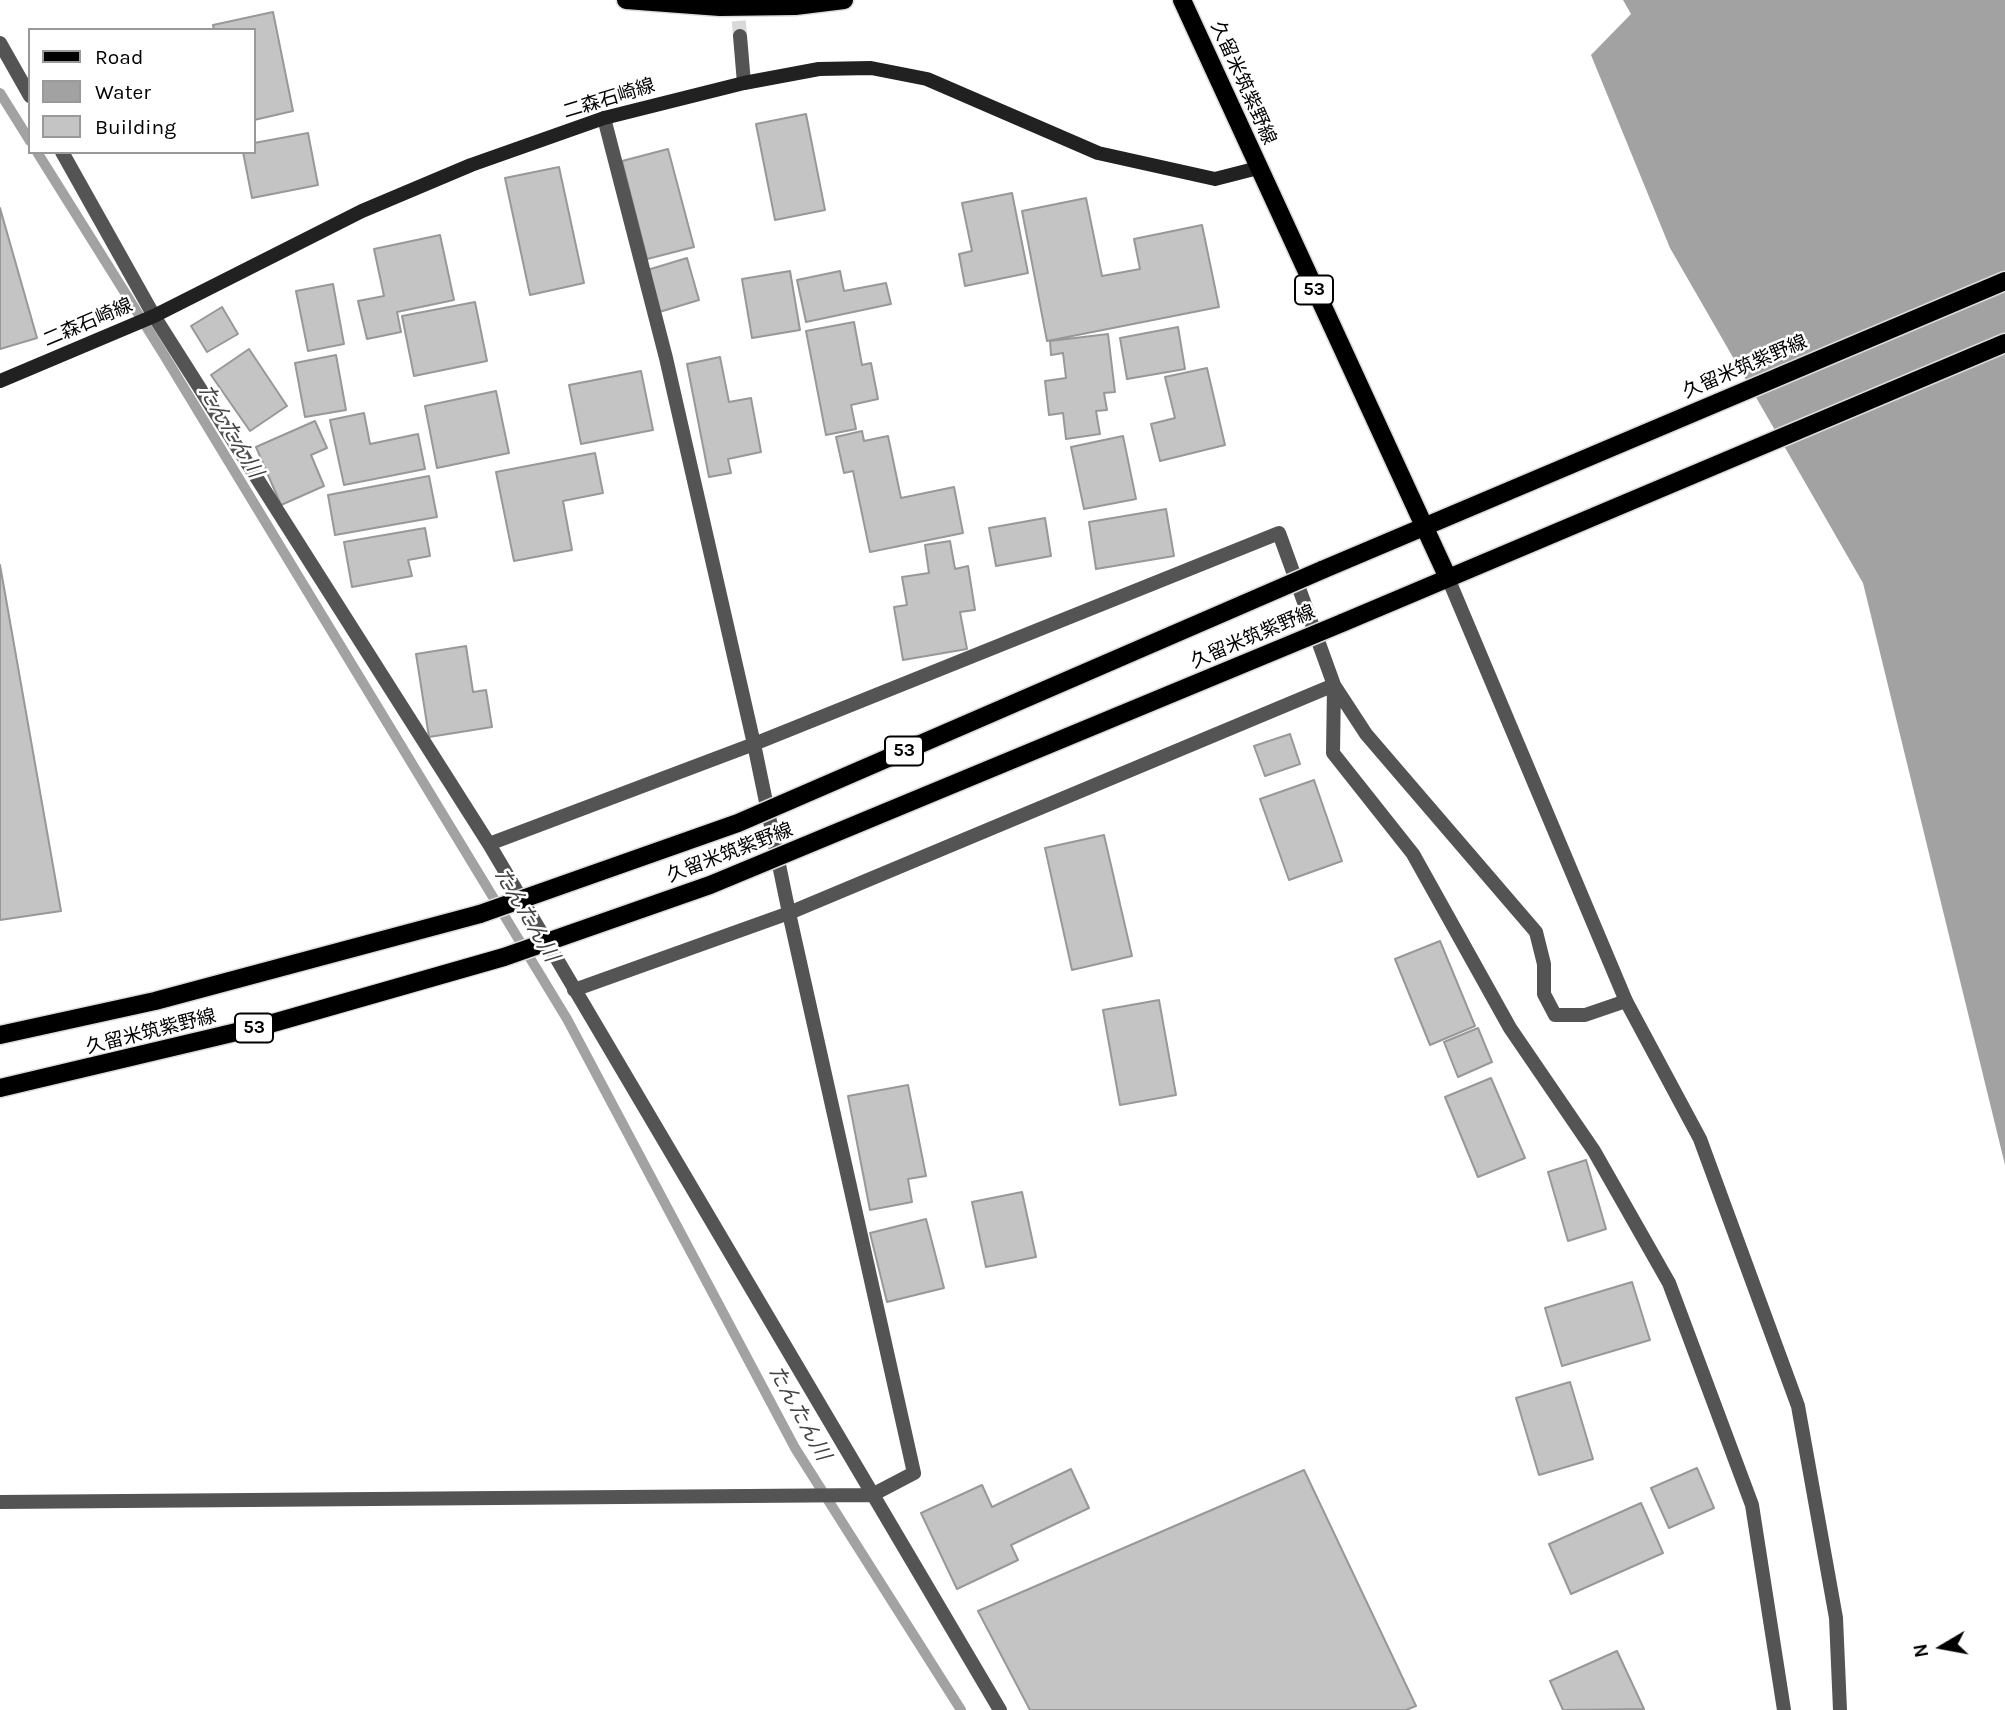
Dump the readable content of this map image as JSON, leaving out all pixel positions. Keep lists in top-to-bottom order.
{
  "streets": {
    "main road": ["久留米筑紫野線", "二森石崎線", "53"]
  },
  "crossings": [
    ["久留米筑紫野線", "二森石崎線"]
  ],
  "water": ["たんたん川"],
  "legend": ["Road", "Water", "Building"],
  "north": "left"
}
